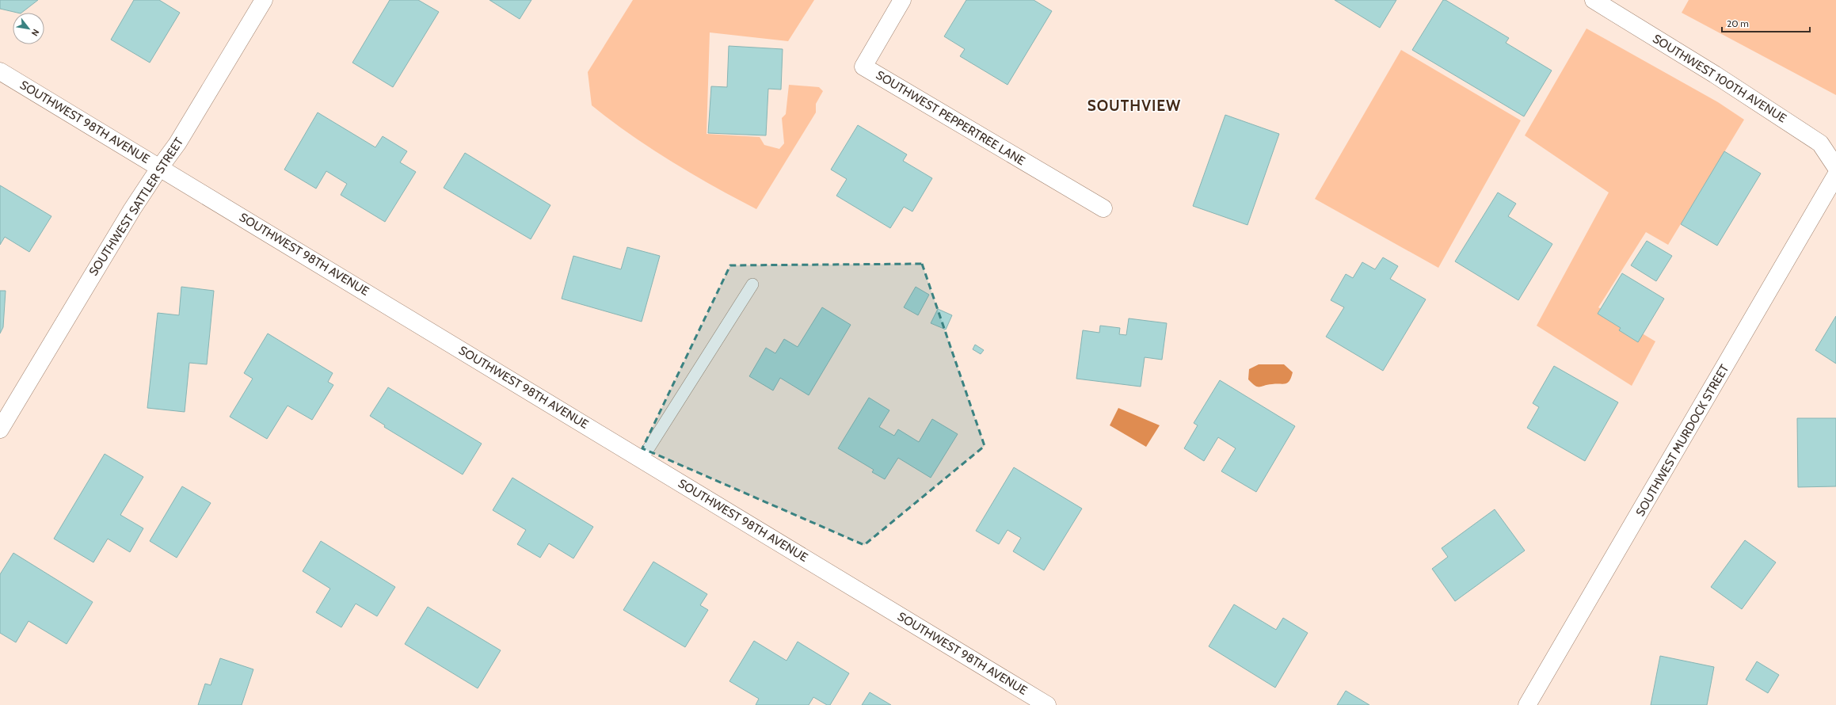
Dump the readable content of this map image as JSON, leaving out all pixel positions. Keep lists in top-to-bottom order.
{
  "streets": {
    "street": [
      "SOUTHWEST 100TH AVENUE",
      "SOUTHWEST PEPPERTREE LANE",
      "SOUTHWEST 98TH AVENUE",
      "SOUTHWEST SATTLER STREET",
      "SOUTHWEST MURDOCK STREET"
    ]
  },
  "crossings": [
    ["SOUTHWEST 98TH AVENUE", "SOUTHWEST SATTLER STREET"]
  ],
  "districts": ["SOUTHVIEW"],
  "scale_bar": "20 m",
  "north": "bottom right"
}
